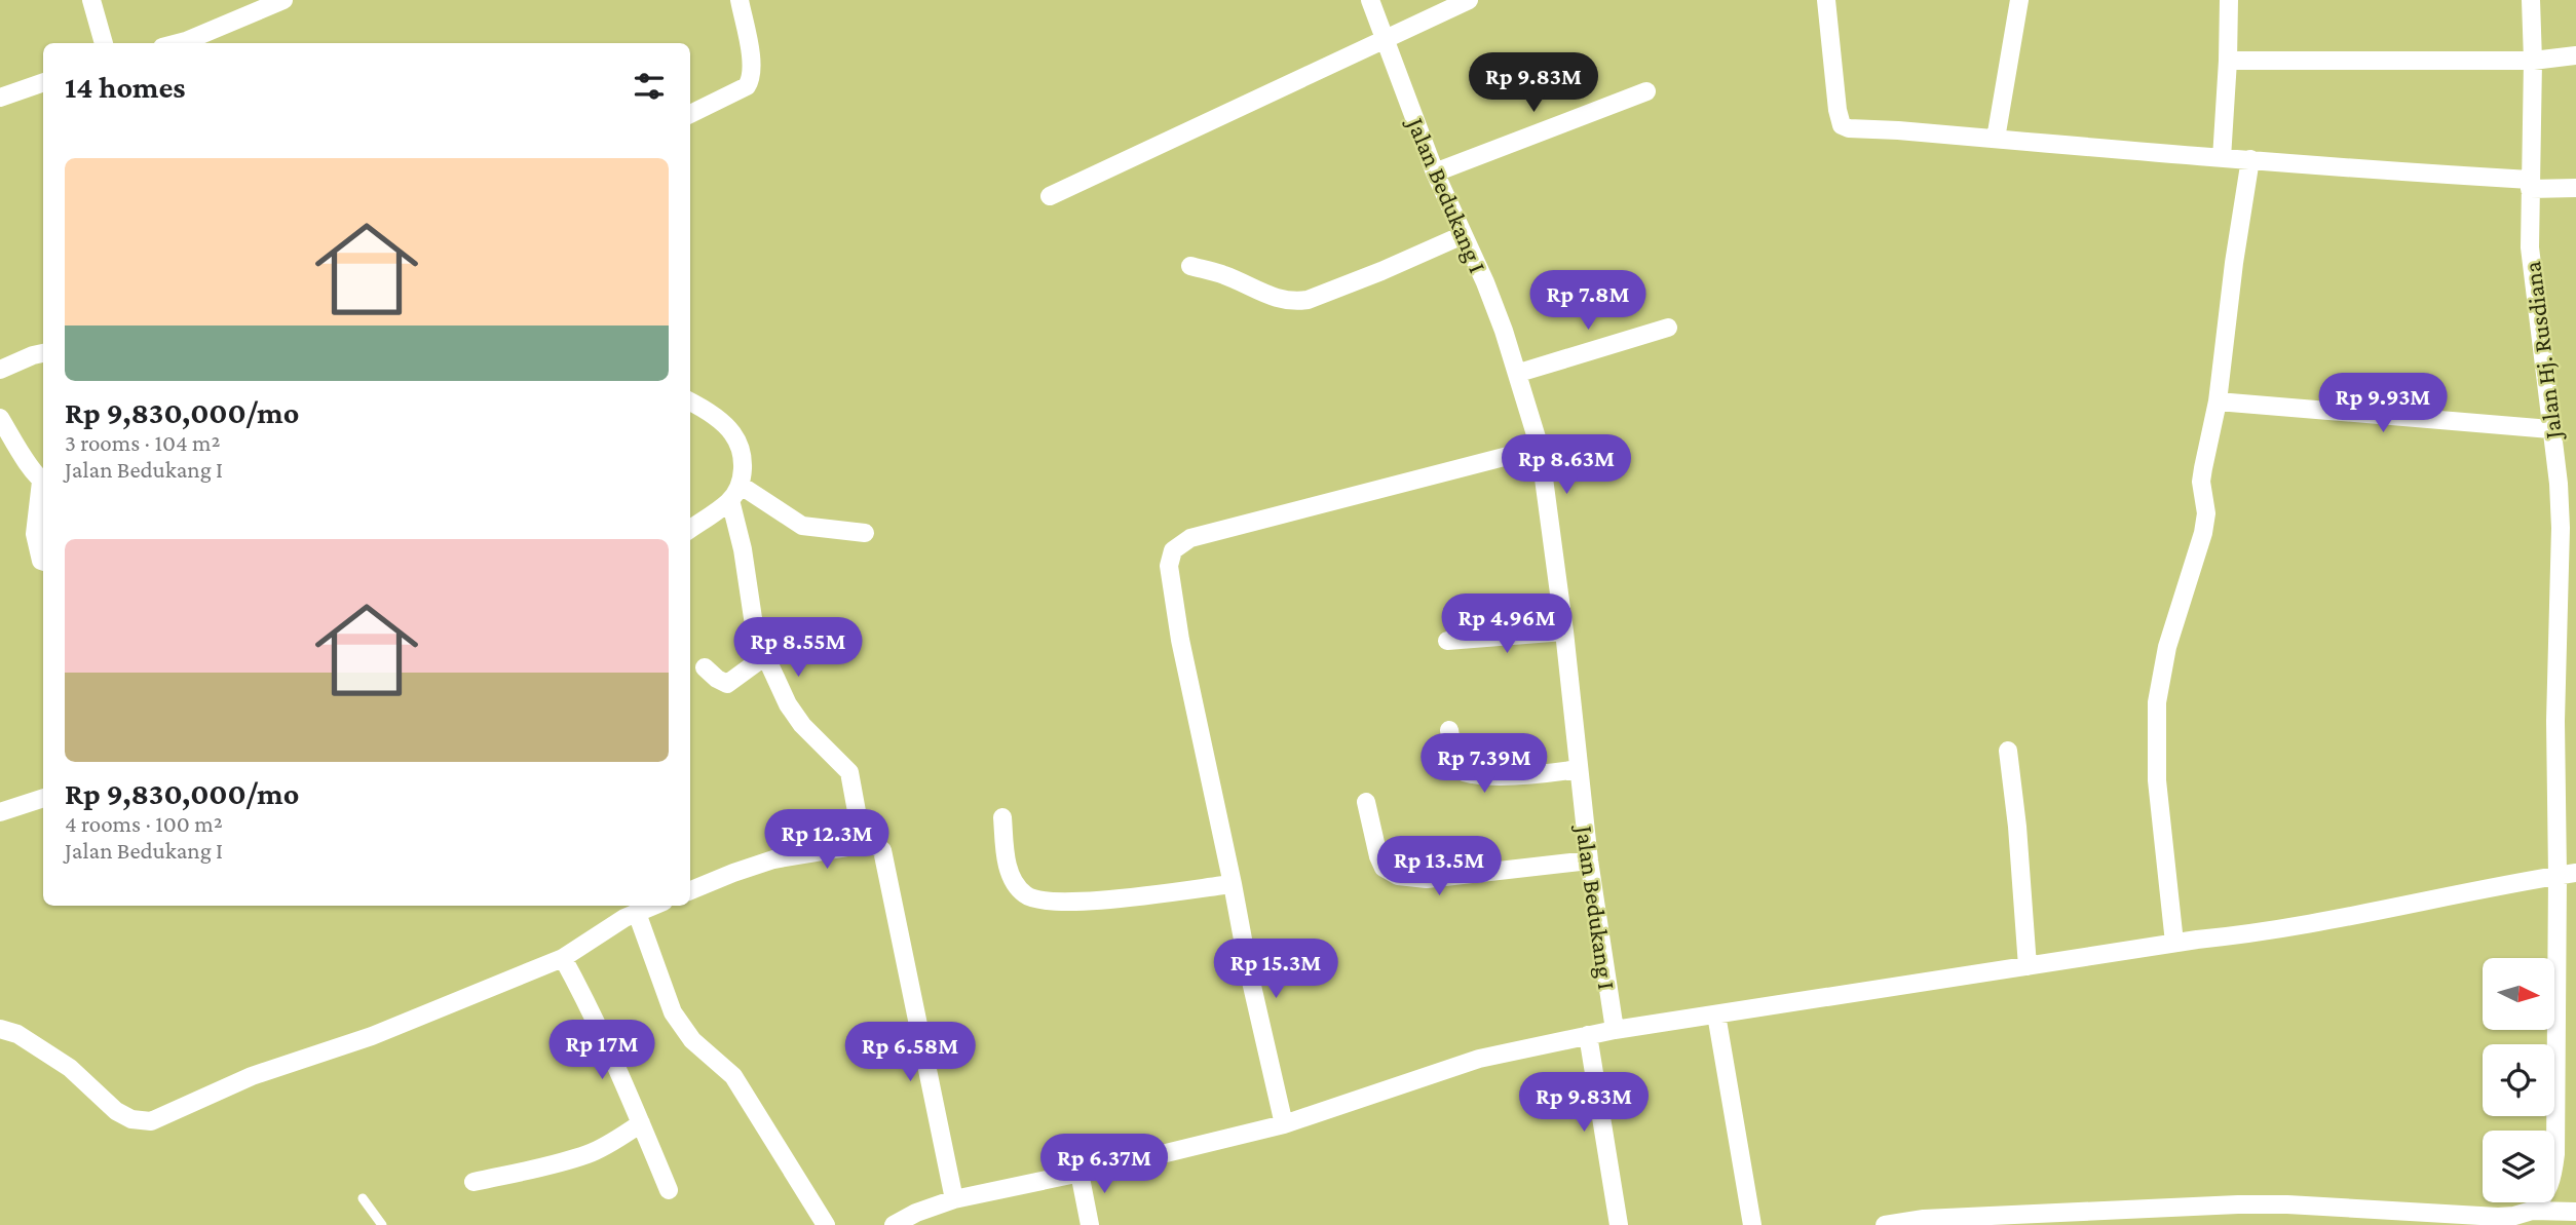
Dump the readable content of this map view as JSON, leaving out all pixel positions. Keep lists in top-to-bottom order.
{
  "streets": {
    "street": ["Jalan Bedukang I", "Jalan Hj. Rusdiana"]
  },
  "north": "right",
  "page": {
    "heading": "14 homes",
    "price": [
      "Rp 9.83M",
      "Rp 7.8M",
      "Rp 9.93M",
      "Rp 8.63M",
      "Rp 4.96M",
      "Rp 8.55M",
      "Rp 7.39M",
      "Rp 12.3M",
      "Rp 13.5M",
      "Rp 15.3M",
      "Rp 17M",
      "Rp 6.58M",
      "Rp 9.83M",
      "Rp 6.37M"
    ],
    "list": [
      {
        "name": "Rp 9,830,000/mo",
        "note": "3 rooms · 104 m² · Jalan Bedukang I"
      },
      {
        "name": "Rp 9,830,000/mo",
        "note": "4 rooms · 100 m² · Jalan Bedukang I"
      }
    ]
  }
}
